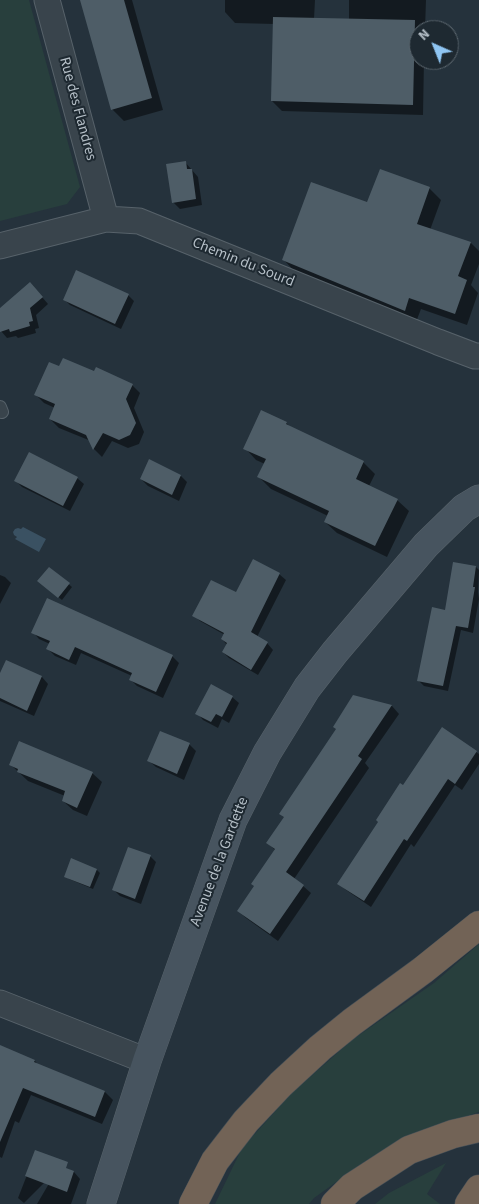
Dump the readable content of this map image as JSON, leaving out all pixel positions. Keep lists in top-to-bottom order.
{
  "streets": {
    "main road": ["Avenue de la Gardette"],
    "street": ["Rue des Flandres", "Chemin du Sourd"]
  },
  "crossings": [
    ["Rue des Flandres", "Chemin du Sourd"]
  ],
  "north": "top left"
}
